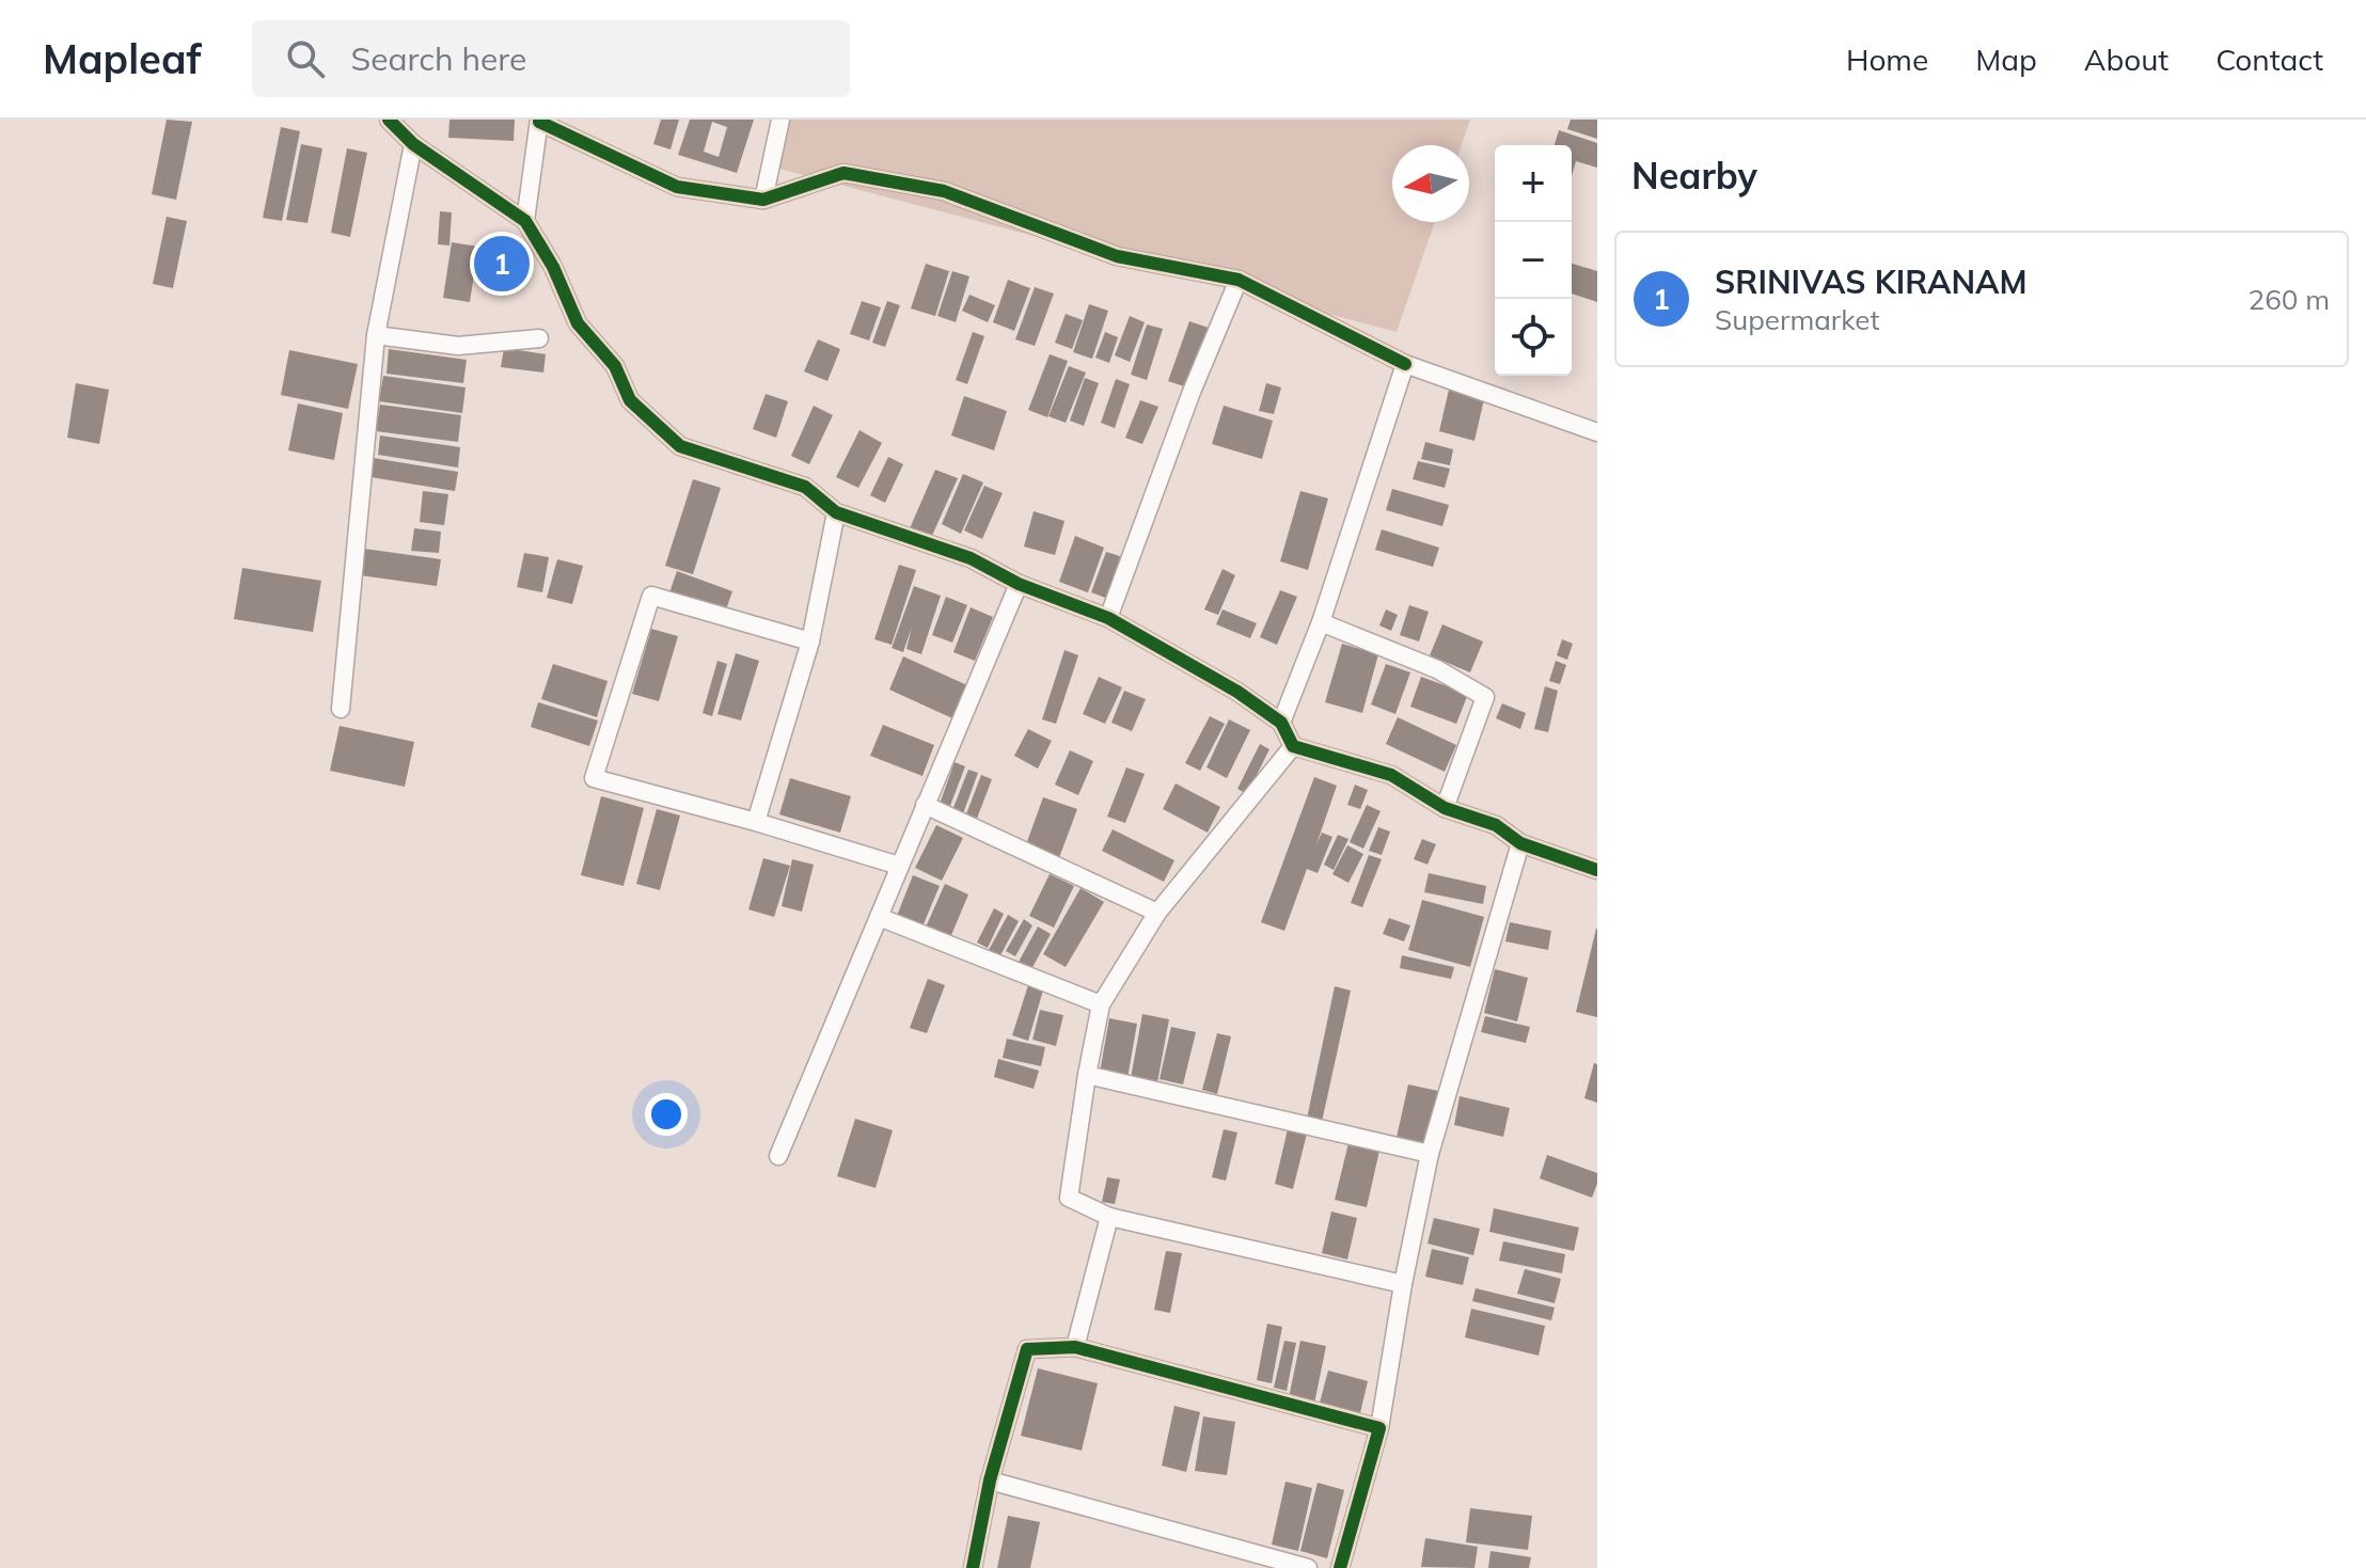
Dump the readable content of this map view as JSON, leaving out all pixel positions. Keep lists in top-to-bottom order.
{
  "north": "left",
  "page": {
    "header": "Mapleaf",
    "search": "Search here",
    "nav": [
      "Home",
      "Map",
      "About",
      "Contact"
    ],
    "heading": "Nearby",
    "map_buttons": ["+", "−"],
    "list": [
      {
        "mark": "1",
        "name": "SRINIVAS KIRANAM",
        "note": "Supermarket",
        "value": "260 m"
      }
    ],
    "pins": "1"
  }
}
